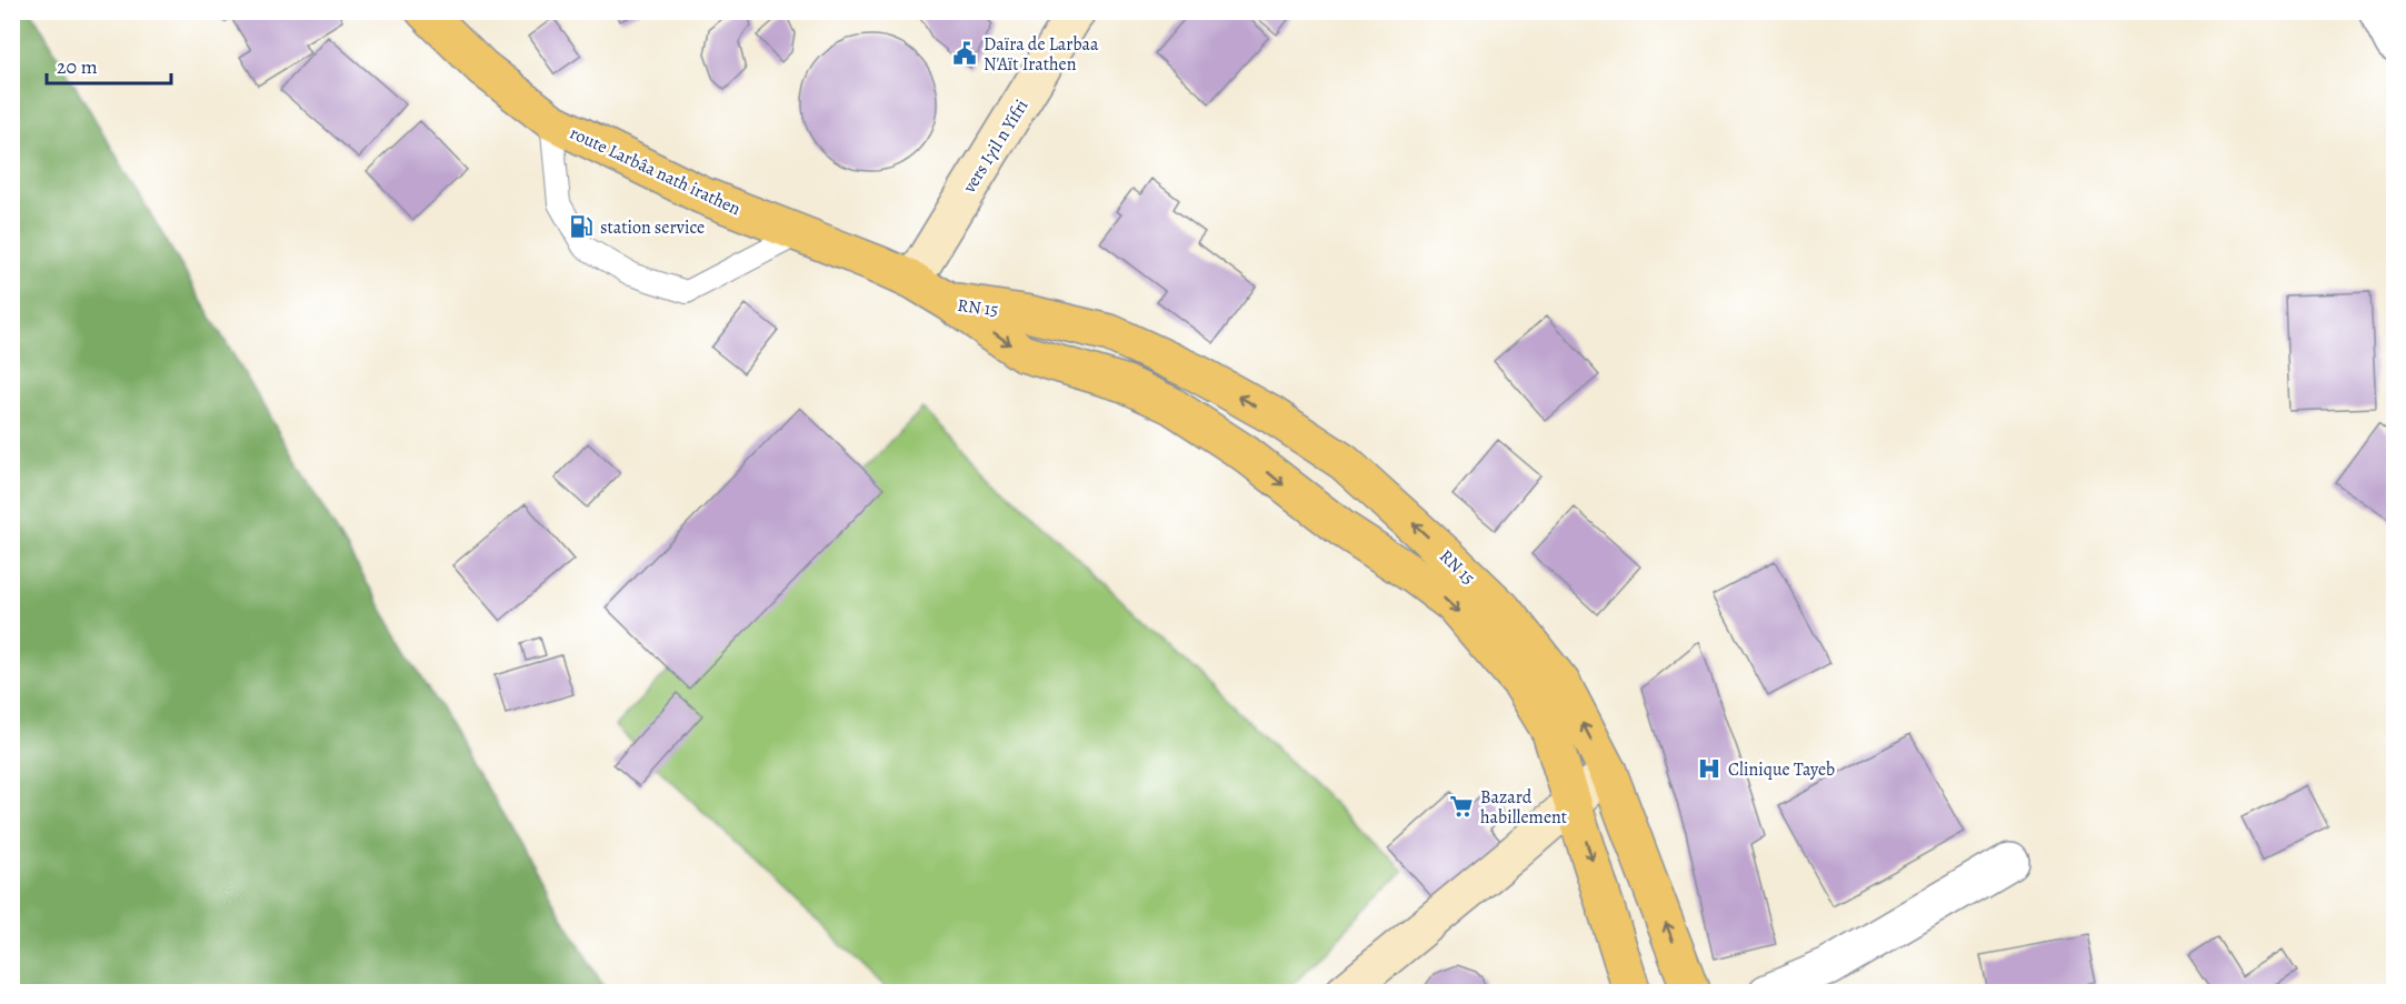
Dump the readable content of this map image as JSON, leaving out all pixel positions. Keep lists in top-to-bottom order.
{
  "streets": {
    "main road": ["vers Iγil n Yifri", "route Larbâa nath irathen", "RN 15"]
  },
  "crossings": [
    ["vers Iγil n Yifri", "route Larbâa nath irathen"],
    ["route Larbâa nath irathen", "RN 15"]
  ],
  "places": {
    "public building": ["Daïra de Larbaa N'Aït Irathen"],
    "fuel station": ["station service"],
    "hospital": ["Clinique Tayeb"],
    "supermarket": ["Bazard habillement"]
  },
  "scale_bar": "20 m"
}
